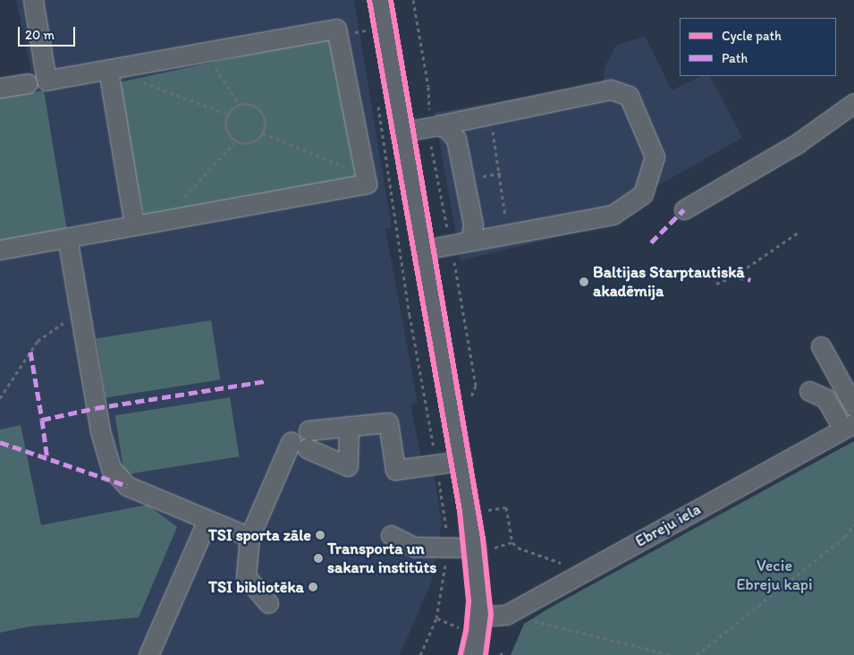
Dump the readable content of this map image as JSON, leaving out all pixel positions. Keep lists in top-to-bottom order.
{
  "streets": {
    "street": ["Ebreju iela"]
  },
  "parks": ["Vecie Ebreju kapi"],
  "places": [
    "Baltijas Starptautiskā akadēmija",
    "TSI sporta zāle",
    "Transporta un sakaru institūts",
    "TSI bibliotēka"
  ],
  "legend": ["Cycle path", "Path"],
  "scale_bar": "20 m"
}
